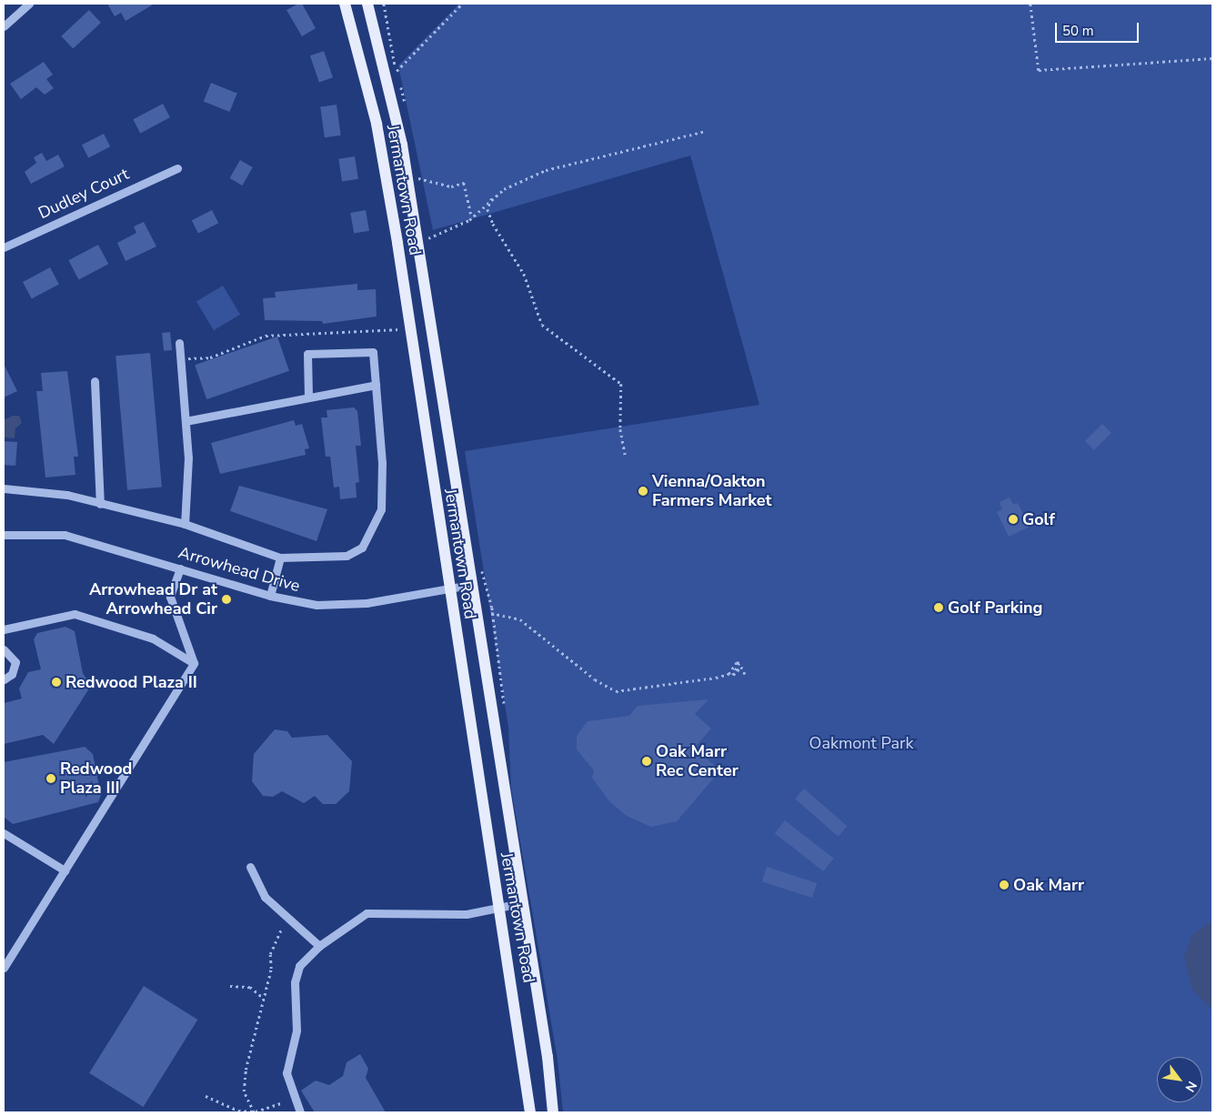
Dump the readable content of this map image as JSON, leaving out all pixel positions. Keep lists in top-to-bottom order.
{
  "streets": {
    "main road": ["Jermantown Road"],
    "street": ["Dudley Court", "Arrowhead Drive"]
  },
  "crossings": [
    ["Jermantown Road", "Arrowhead Drive"]
  ],
  "parks": ["Oakmont Park"],
  "places": [
    "Vienna/Oakton Farmers Market",
    "Golf",
    "Arrowhead Dr at Arrowhead Cir",
    "Golf Parking",
    "Redwood Plaza II",
    "Oak Marr Rec Center",
    "Redwood Plaza III",
    "Oak Marr"
  ],
  "scale_bar": "50 m",
  "north": "bottom right"
}
